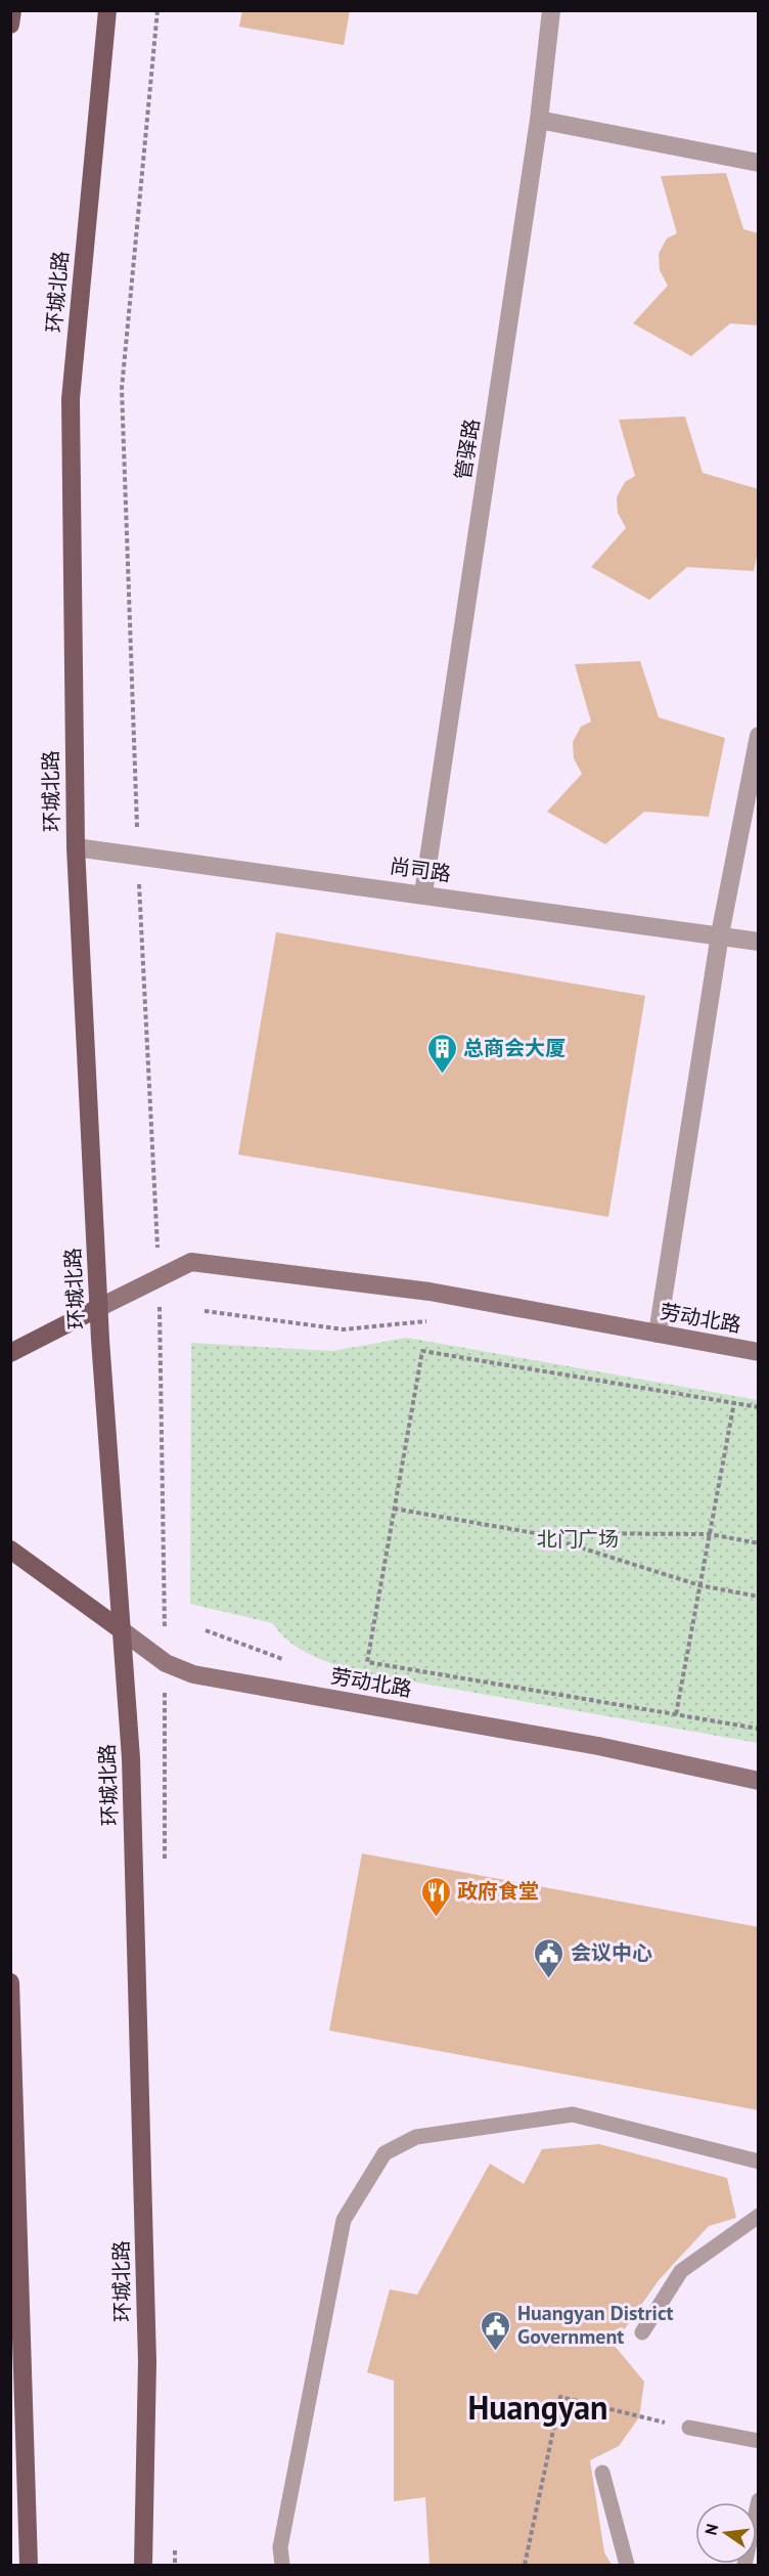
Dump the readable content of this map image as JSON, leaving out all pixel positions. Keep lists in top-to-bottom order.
{
  "streets": {
    "main road": ["环城北路", "劳动北路"],
    "street": ["管驿路", "尚司路"]
  },
  "crossings": [
    ["环城北路", "尚司路"],
    ["环城北路", "劳动北路"],
    ["管驿路", "尚司路"]
  ],
  "districts": ["Huangyan"],
  "parks": ["北门广场"],
  "places": {
    "building": ["总商会大厦"],
    "restaurant": ["政府食堂"],
    "public building": ["会议中心", "Huangyan District Government"]
  },
  "north": "left"
}
